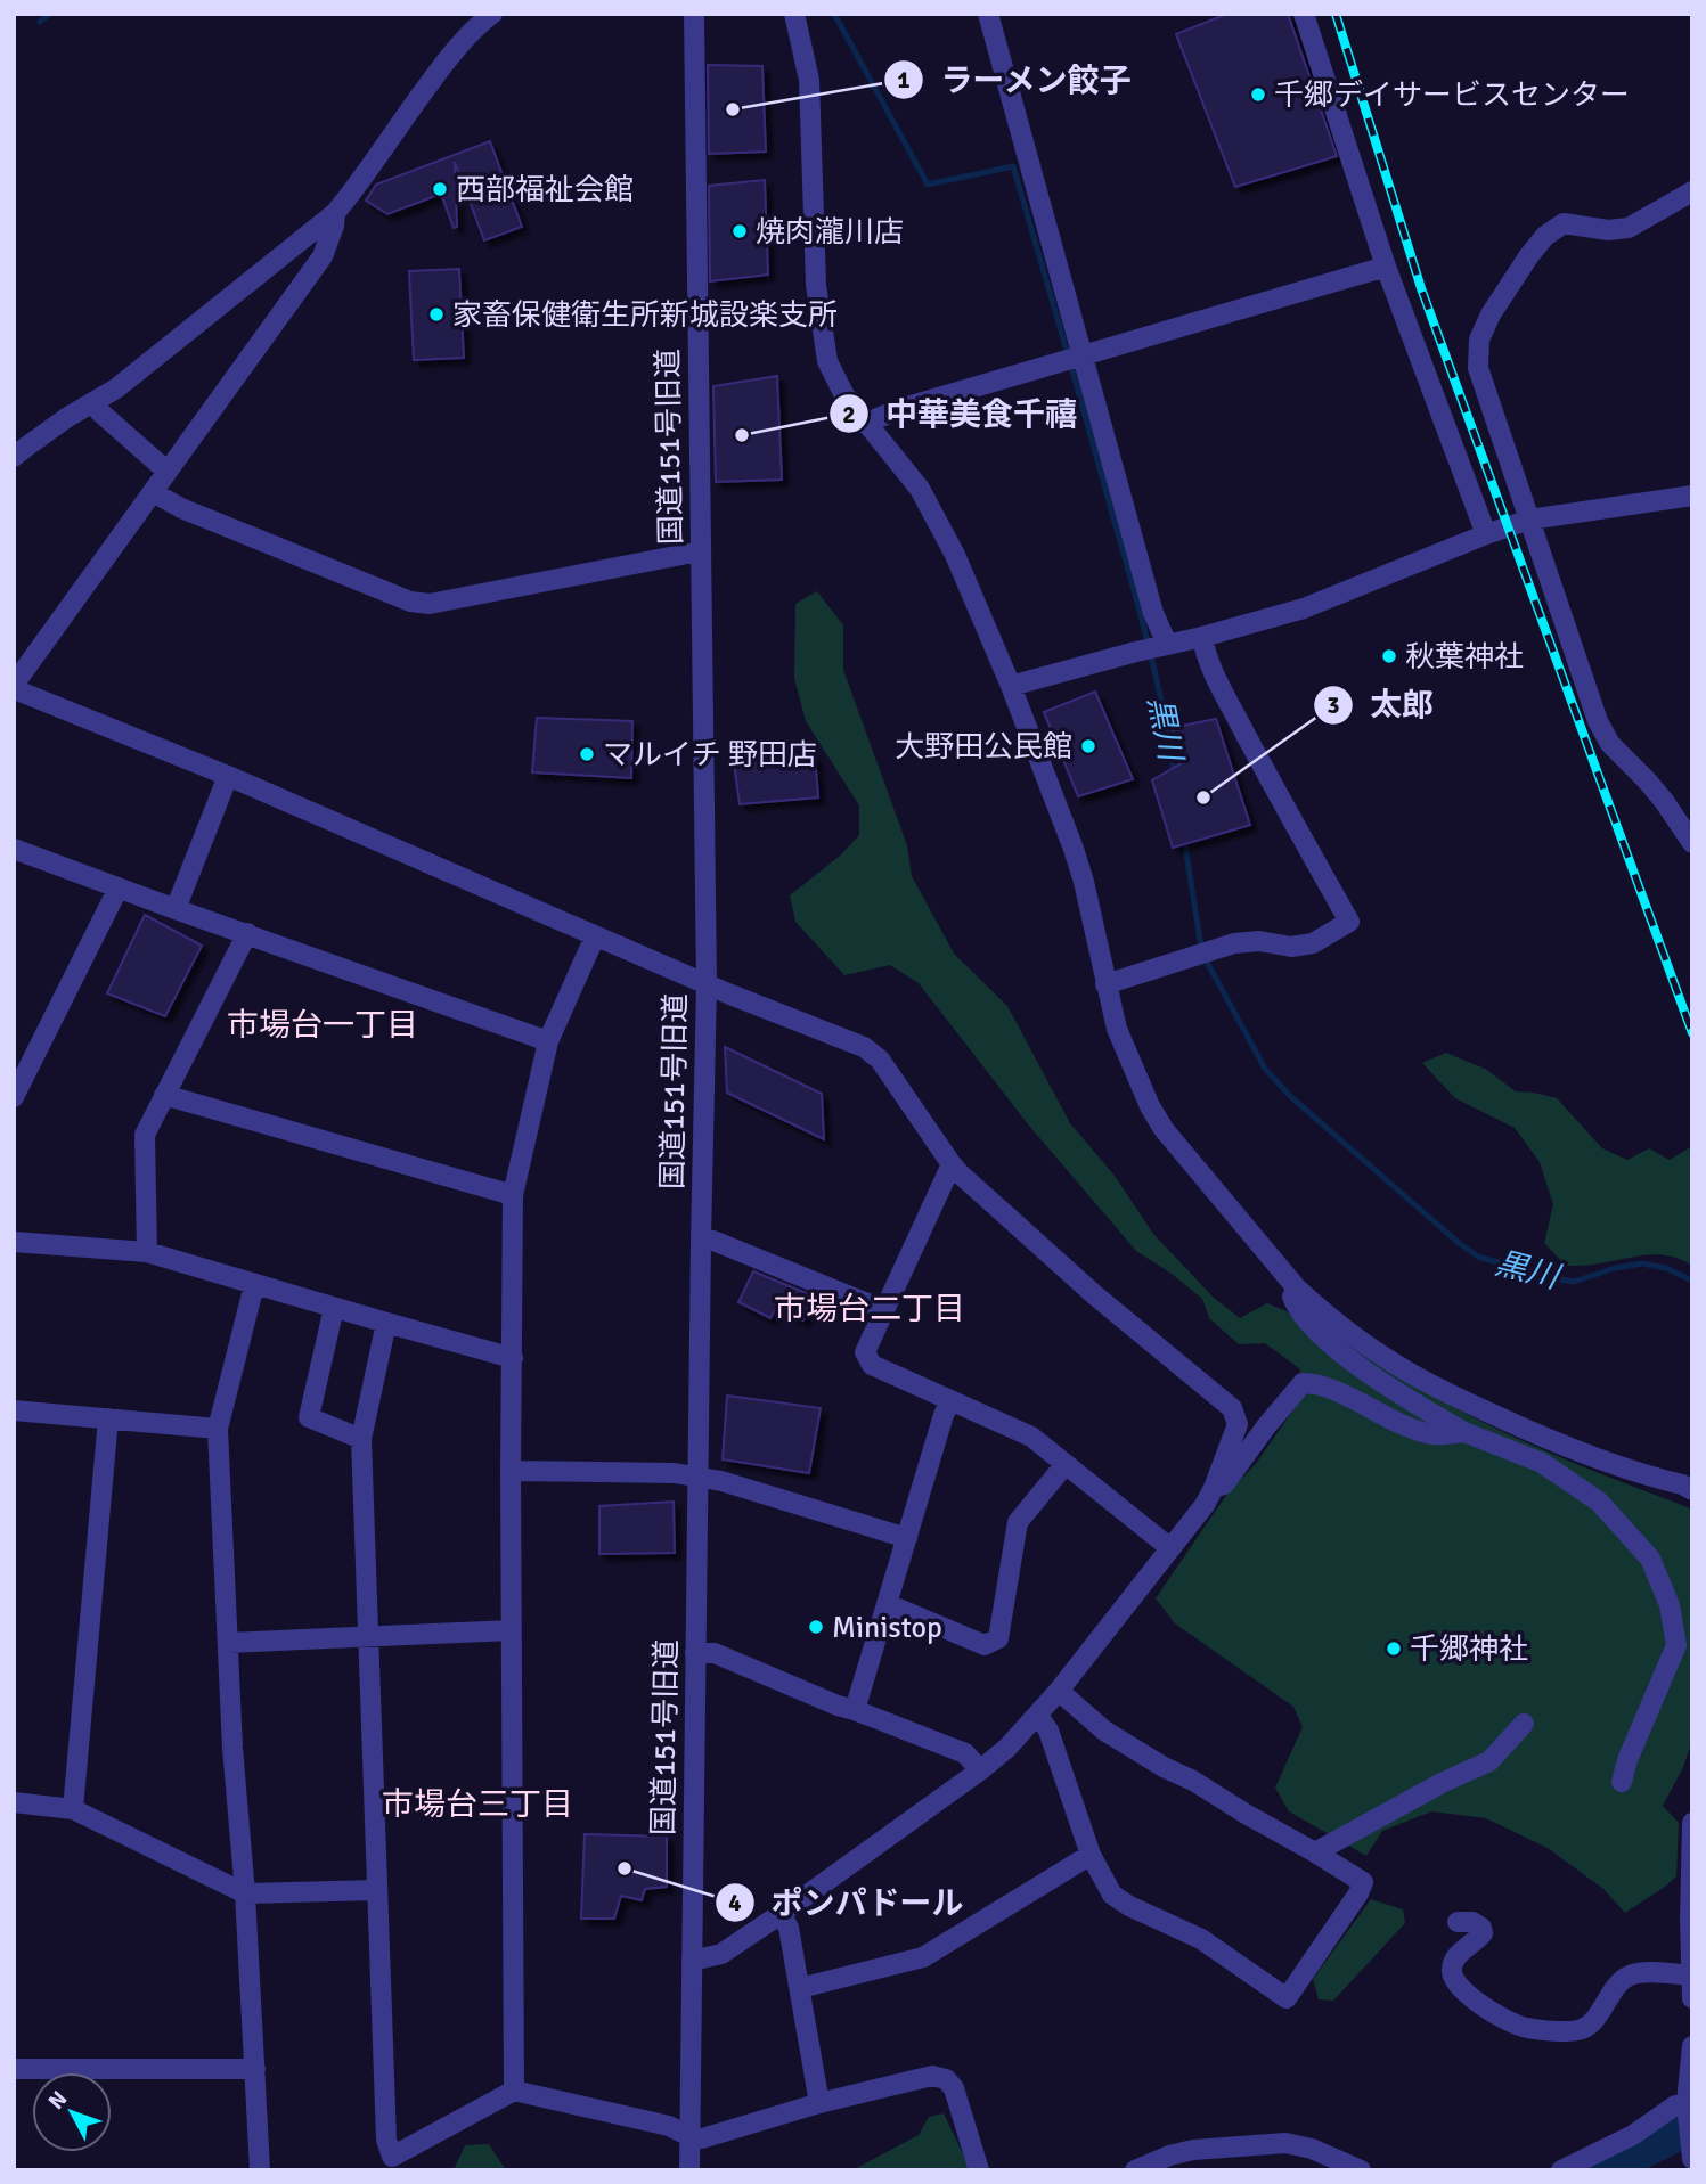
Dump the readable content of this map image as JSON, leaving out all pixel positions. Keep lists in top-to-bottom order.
{
  "streets": {
    "street": ["国道151号旧道"]
  },
  "districts": ["市場台一丁目", "市場台二丁目", "市場台三丁目"],
  "water": ["黒川"],
  "places": [
    "千郷デイサービスセンター",
    "ラーメン餃子",
    "西部福祉会館",
    "焼肉瀧川店",
    "家畜保健衛生所新城設楽支所",
    "中華美食千禧",
    "秋葉神社",
    "大野田公民館",
    "マルイチ 野田店",
    "太郎",
    "Ministop",
    "千郷神社",
    "ポンパドール"
  ],
  "north": "top left"
}
